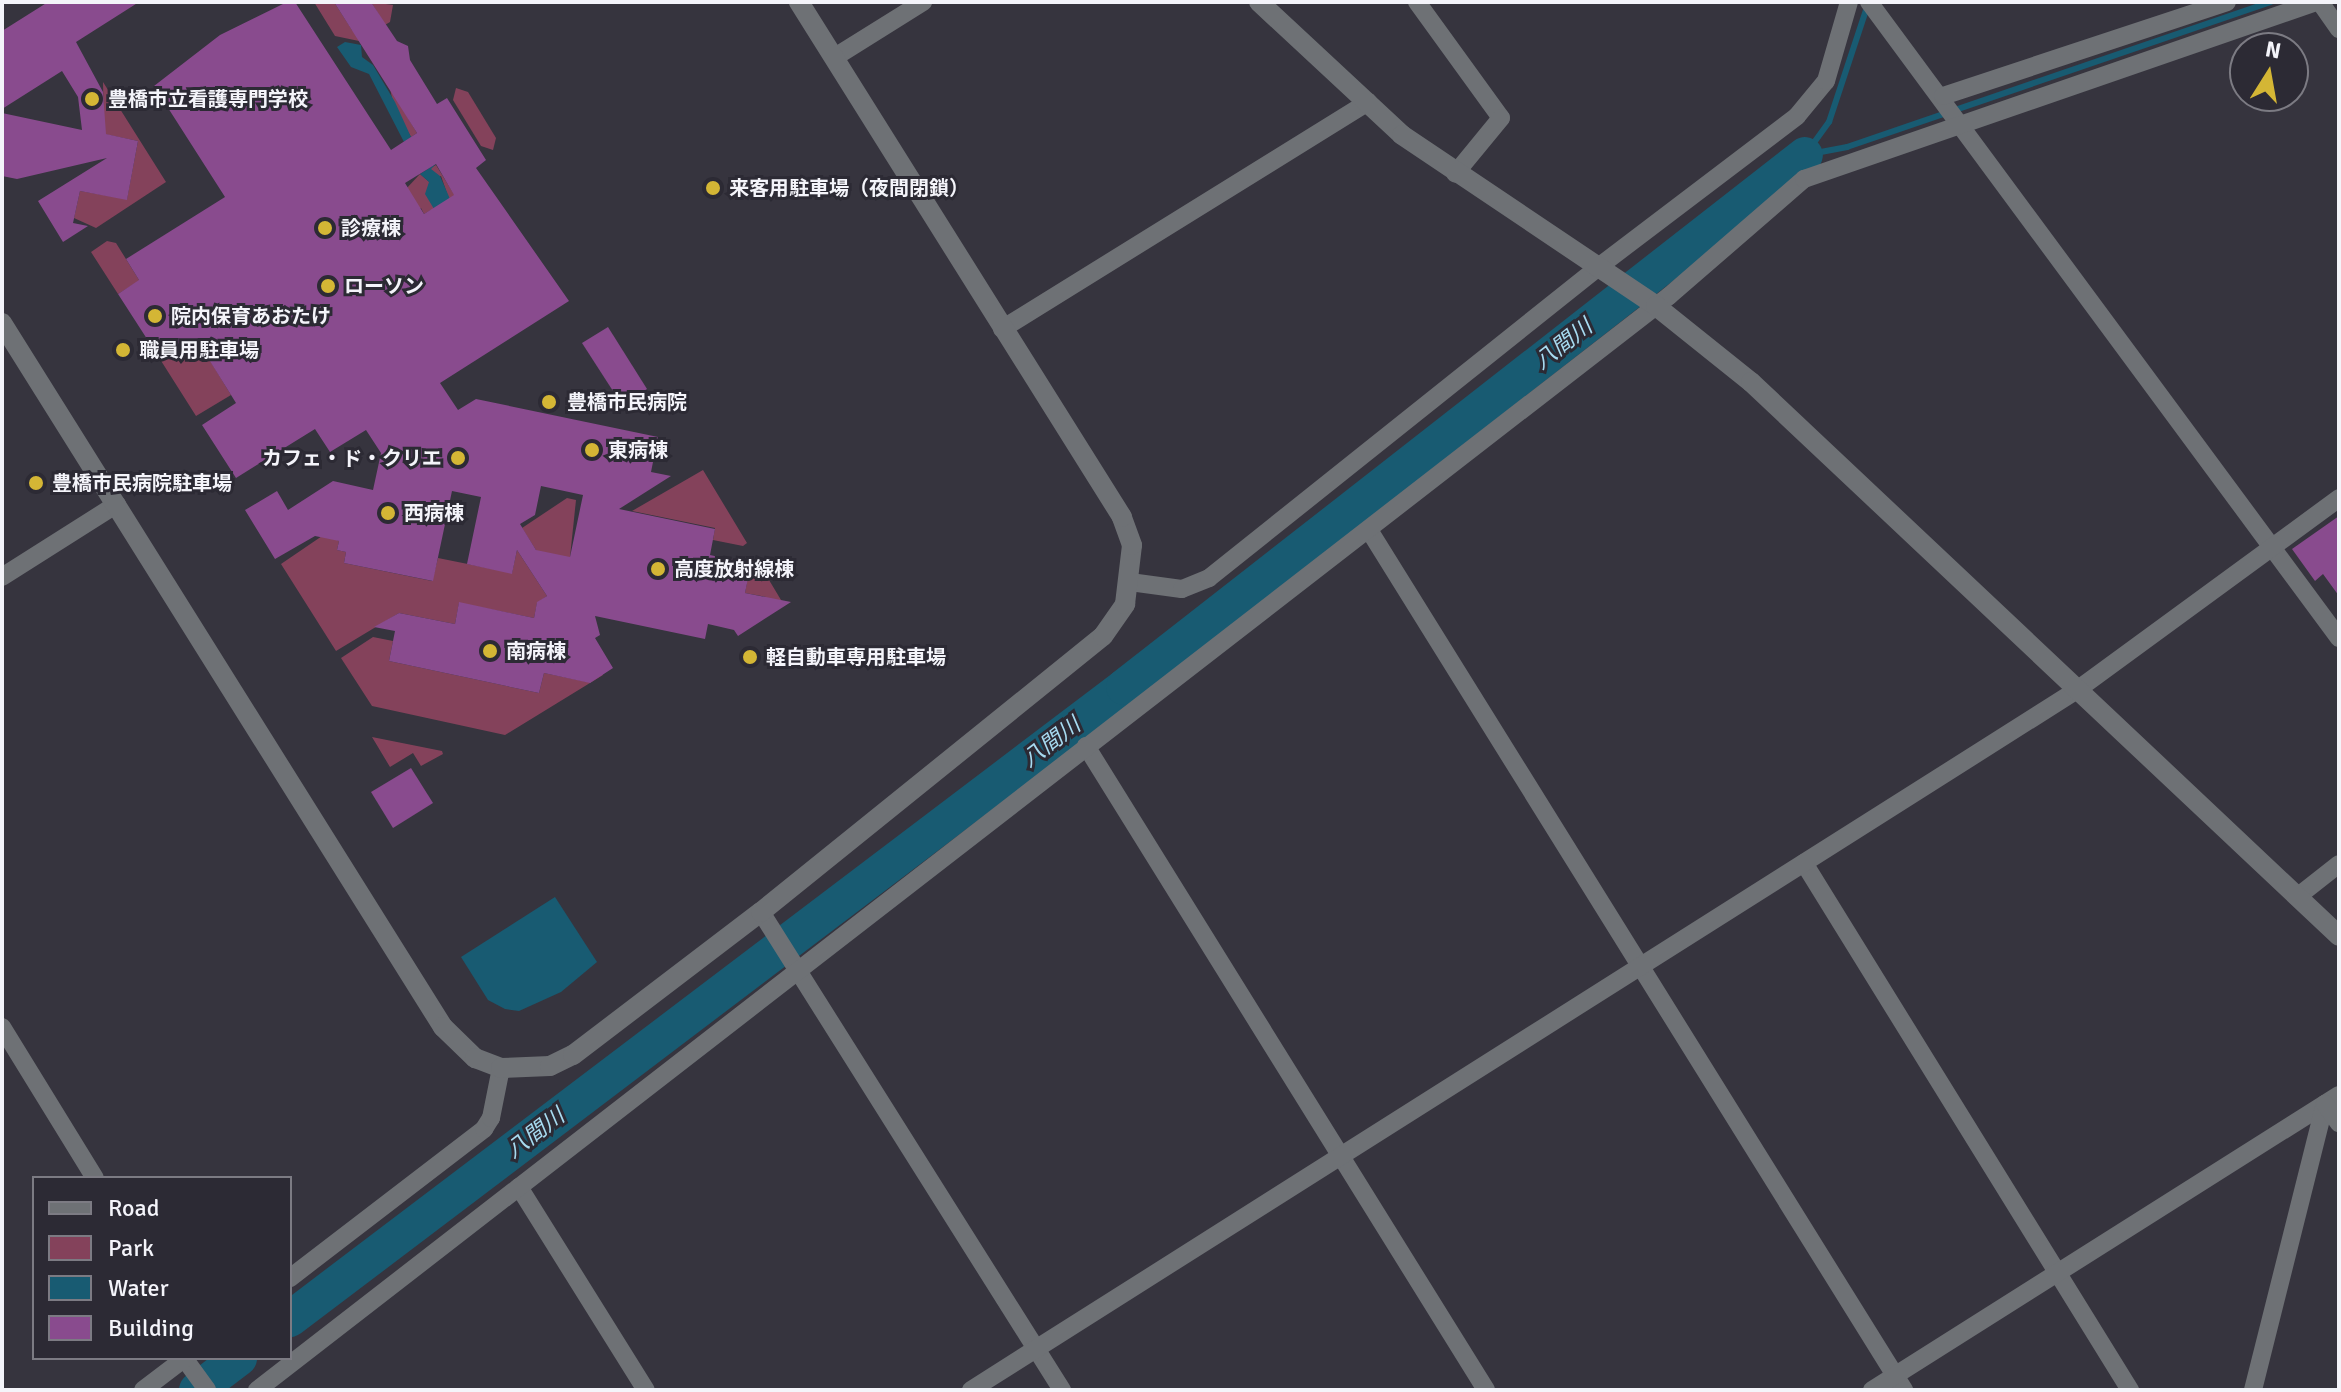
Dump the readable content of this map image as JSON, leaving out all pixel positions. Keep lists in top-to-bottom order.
{
  "water": ["八間川"],
  "places": [
    "豊橋市立看護専門学校",
    "来客用駐車場（夜間閉鎖）",
    "診療棟",
    "ローソン",
    "院内保育あおたけ",
    "職員用駐車場",
    "豊橋市民病院",
    "東病棟",
    "カフェ・ド・クリエ",
    "豊橋市民病院駐車場",
    "西病棟",
    "高度放射線棟",
    "南病棟",
    "軽自動車専用駐車場"
  ],
  "legend": [
    "Road",
    "Park",
    "Water",
    "Building"
  ],
  "north": "top"
}
